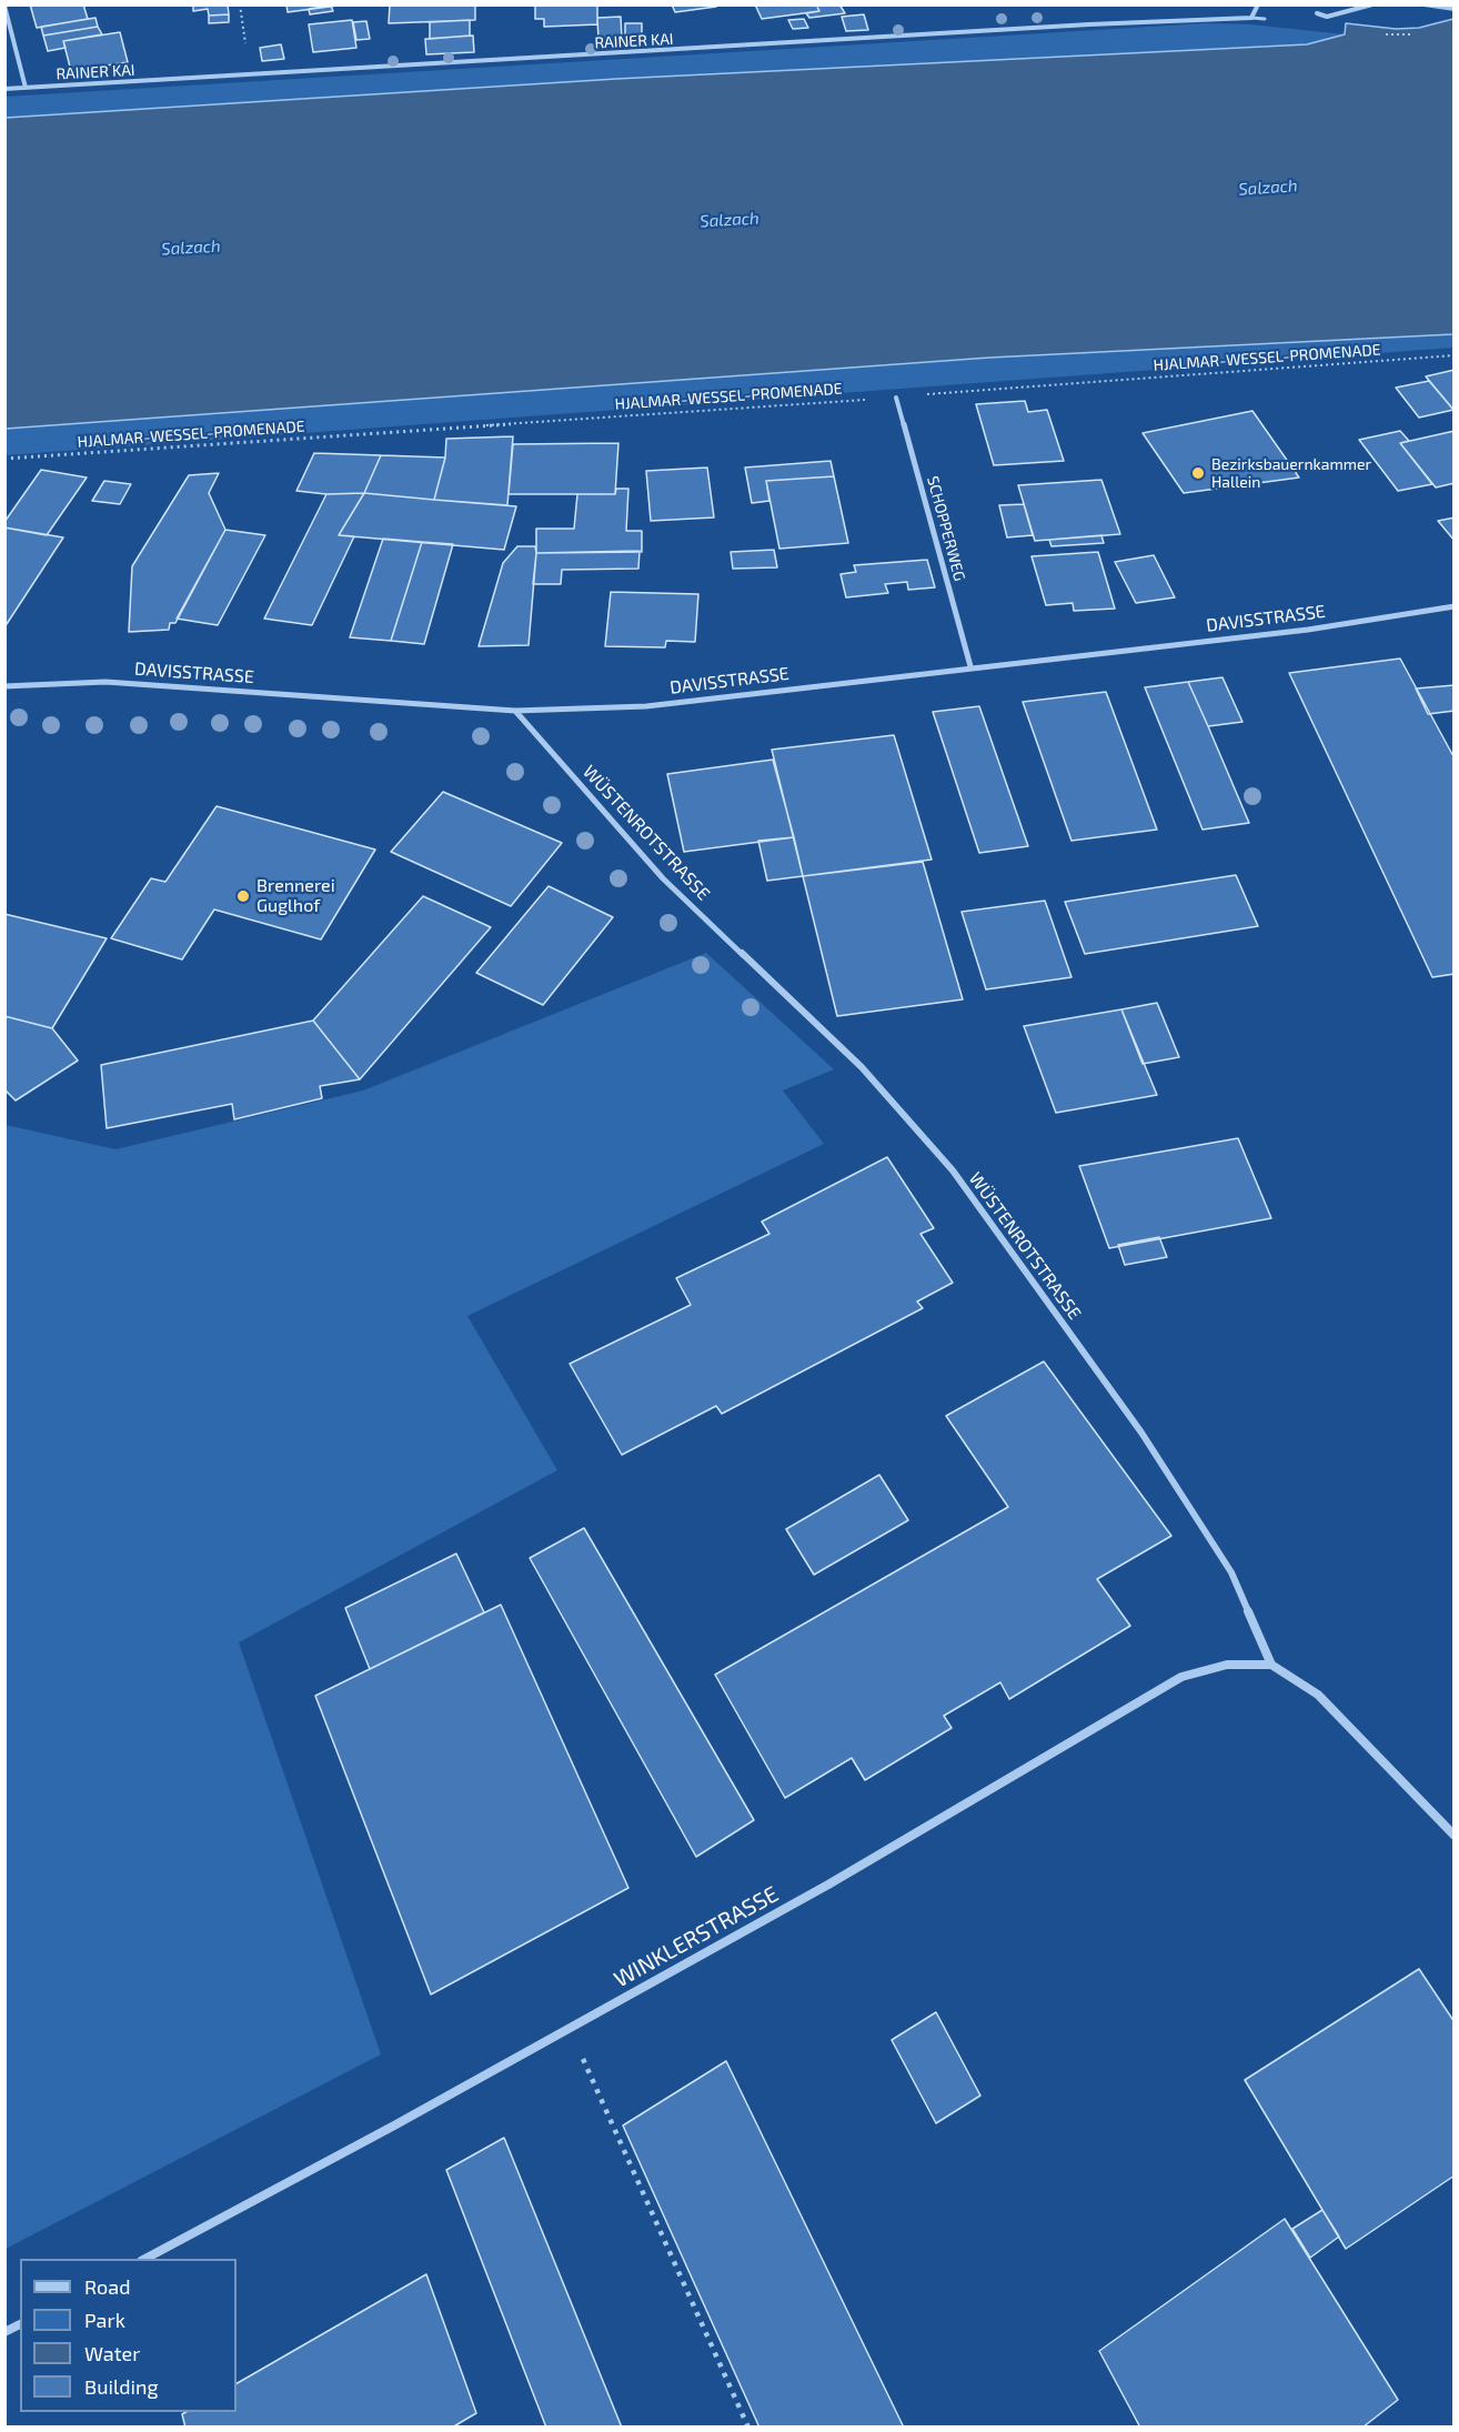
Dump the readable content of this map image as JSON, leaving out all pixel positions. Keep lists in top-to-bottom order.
{
  "streets": {
    "street": [
      "RAINER KAI",
      "SCHOPPERWEG",
      "DAVISSTRASSE",
      "WÜSTENROTSTRASSE",
      "WINKLERSTRASSE"
    ],
    "path": ["HJALMAR-WESSEL-PROMENADE"]
  },
  "crossings": [
    ["HJALMAR-WESSEL-PROMENADE", "SCHOPPERWEG"],
    ["SCHOPPERWEG", "DAVISSTRASSE"],
    ["DAVISSTRASSE", "WÜSTENROTSTRASSE"],
    ["WÜSTENROTSTRASSE", "WINKLERSTRASSE"]
  ],
  "water": ["Salzach"],
  "places": ["Bezirksbauernkammer Hallein", "Brennerei Guglhof"],
  "legend": [
    "Road",
    "Park",
    "Water",
    "Building"
  ]
}
